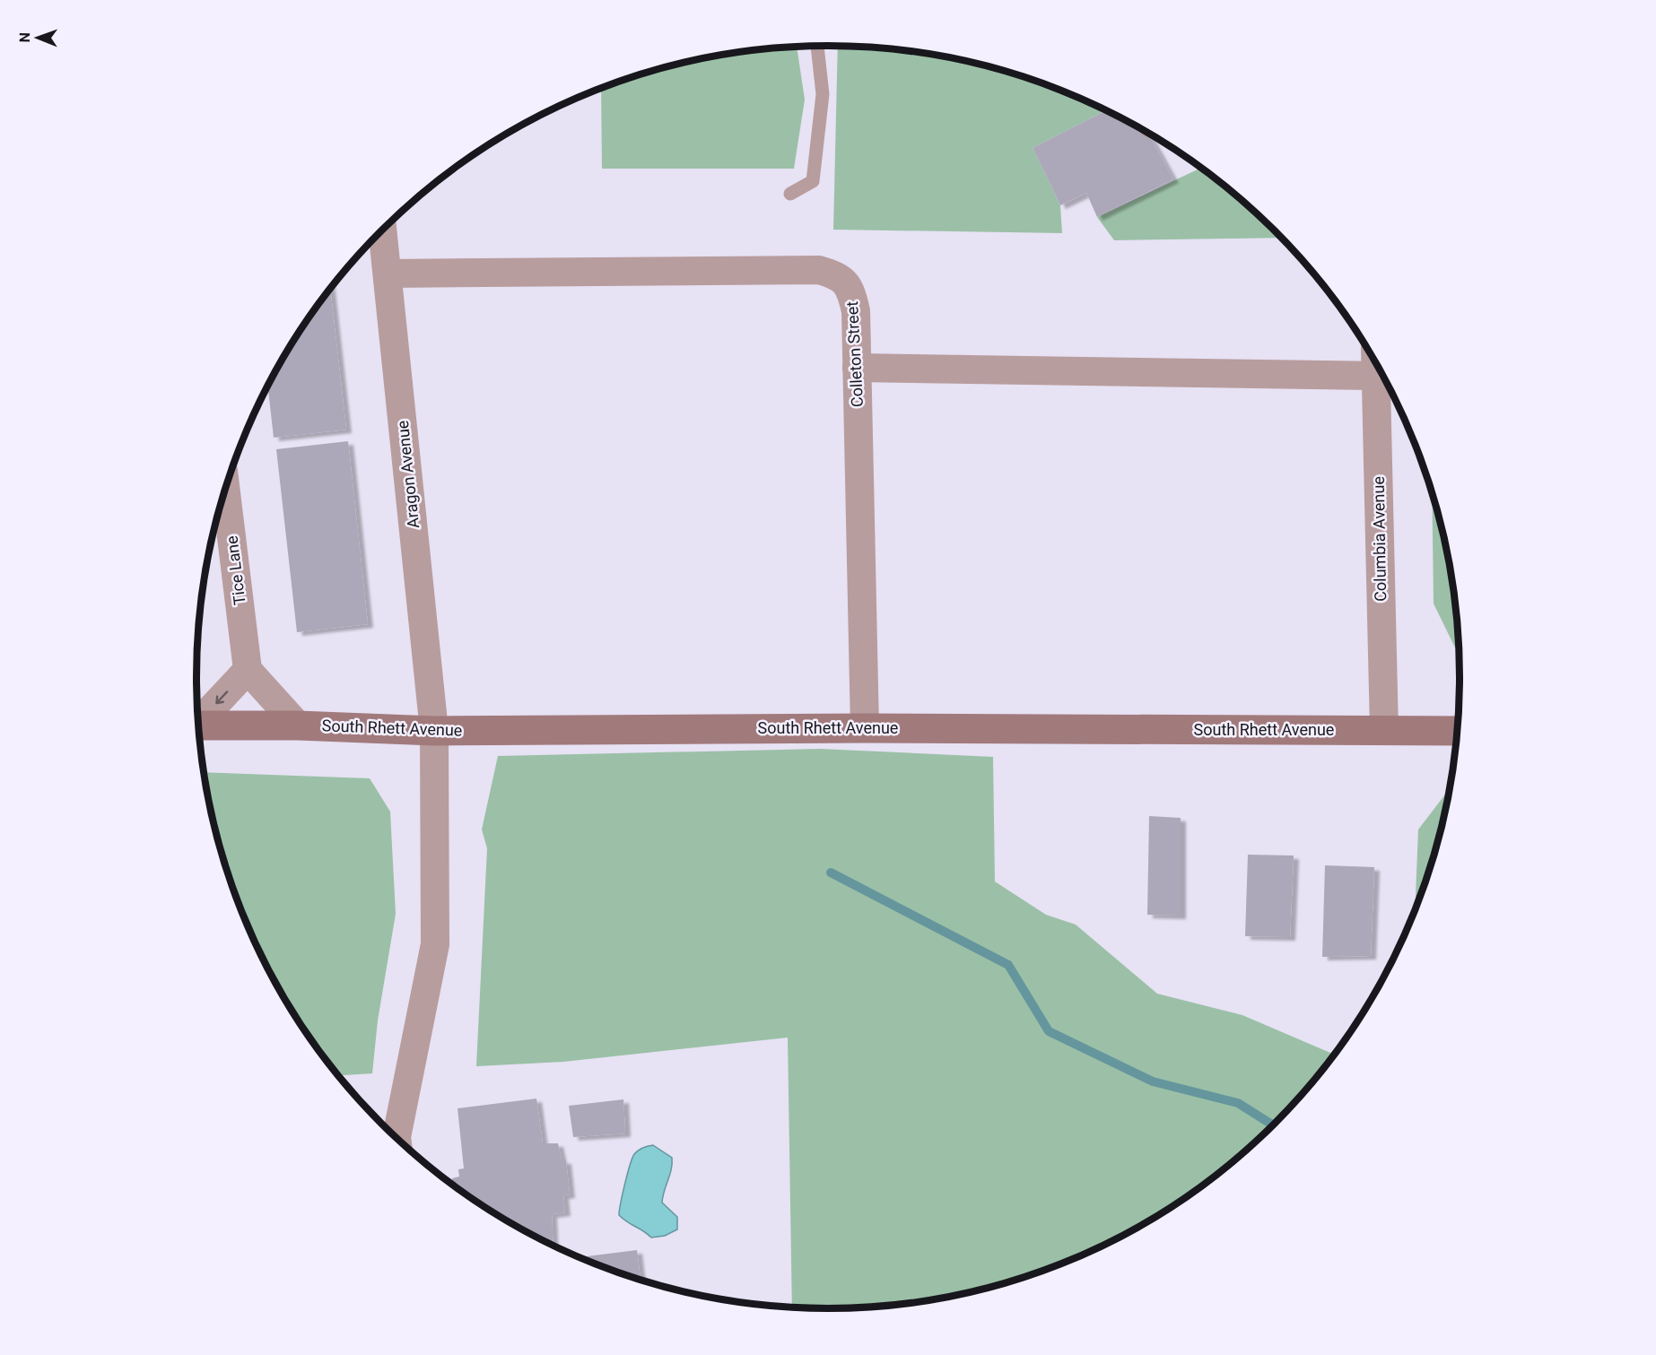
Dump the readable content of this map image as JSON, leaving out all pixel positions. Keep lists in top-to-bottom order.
{
  "streets": {
    "street": [
      "Colleton Street",
      "Aragon Avenue",
      "Columbia Avenue",
      "Tice Lane",
      "South Rhett Avenue"
    ]
  },
  "crossings": [
    ["Colleton Street", "Aragon Avenue"],
    ["Colleton Street", "South Rhett Avenue"],
    ["Aragon Avenue", "South Rhett Avenue"],
    ["Columbia Avenue", "South Rhett Avenue"]
  ],
  "north": "left"
}
